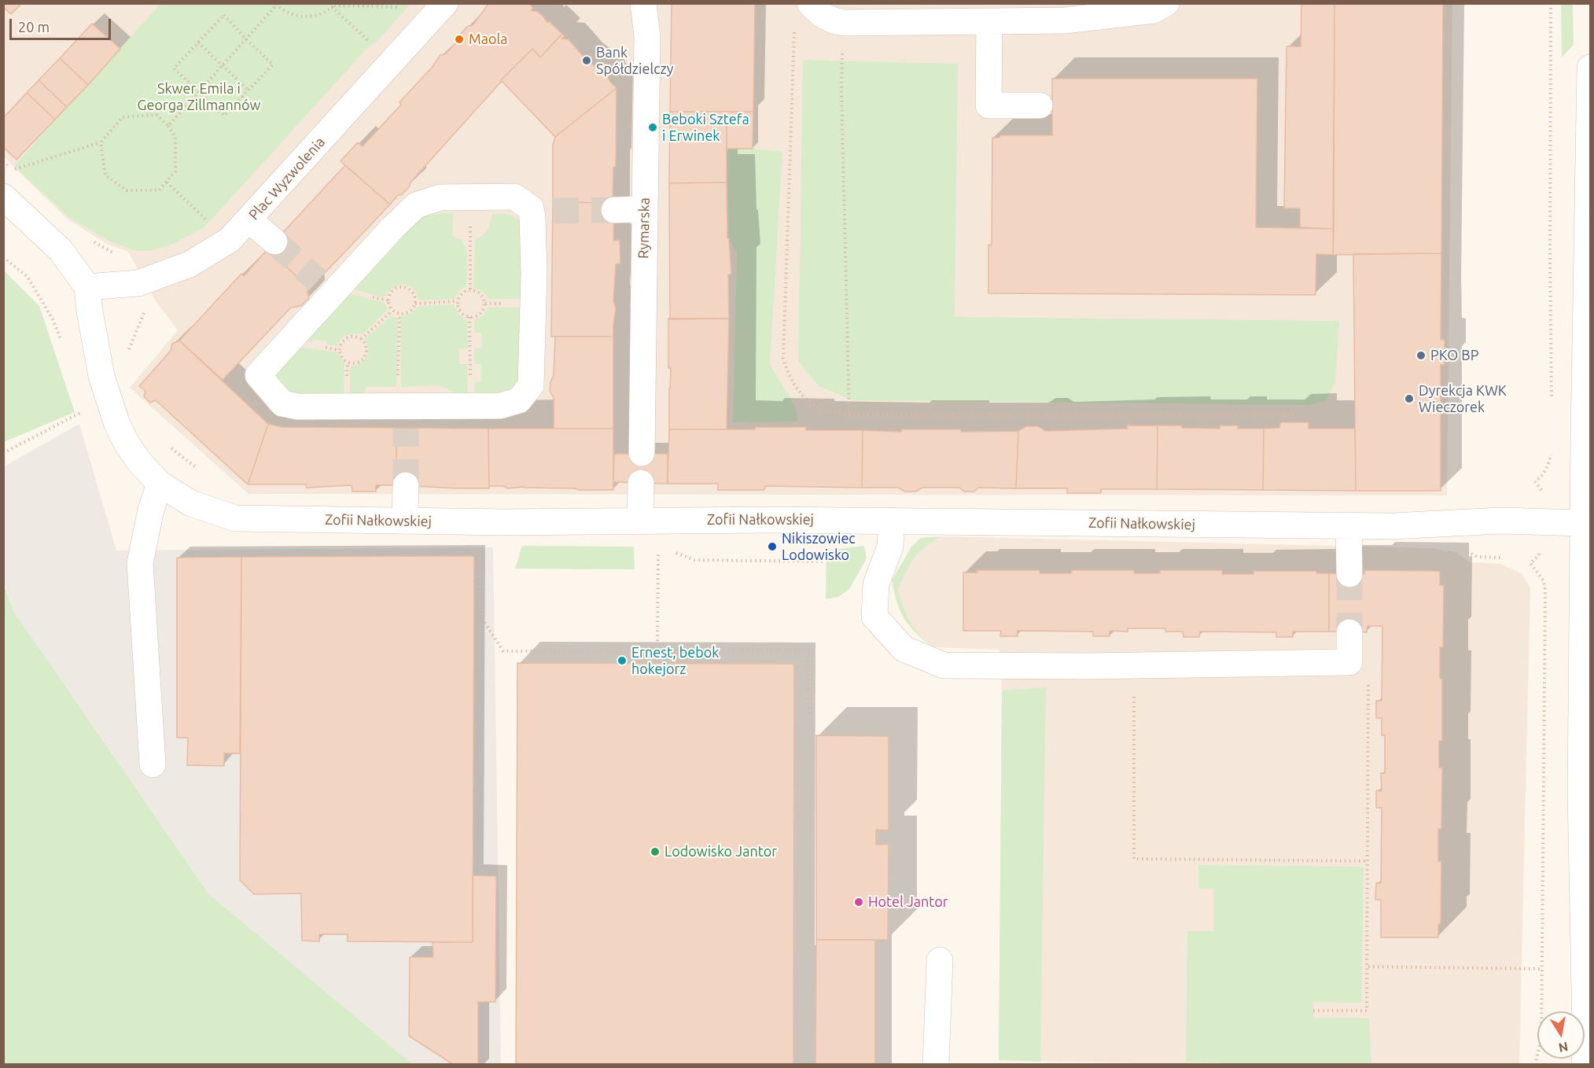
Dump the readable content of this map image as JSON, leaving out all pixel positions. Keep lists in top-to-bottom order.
{
  "streets": {
    "street": ["Plac Wyzwolenia", "Rymarska", "Zofii Nałkowskiej"]
  },
  "crossings": [
    ["Plac Wyzwolenia", "Zofii Nałkowskiej"]
  ],
  "parks": ["Skwer Emila i Georga Zillmannów"],
  "places": [
    "Maola",
    "Bank Spółdzielczy",
    "Beboki Sztefa i Erwinek",
    "PKO BP",
    "Dyrekcja KWK Wieczorek",
    "Nikiszowiec Lodowisko",
    "Ernest, bebok hokejorz",
    "Lodowisko Jantor",
    "Hotel Jantor"
  ],
  "scale_bar": "20 m",
  "north": "bottom"
}
